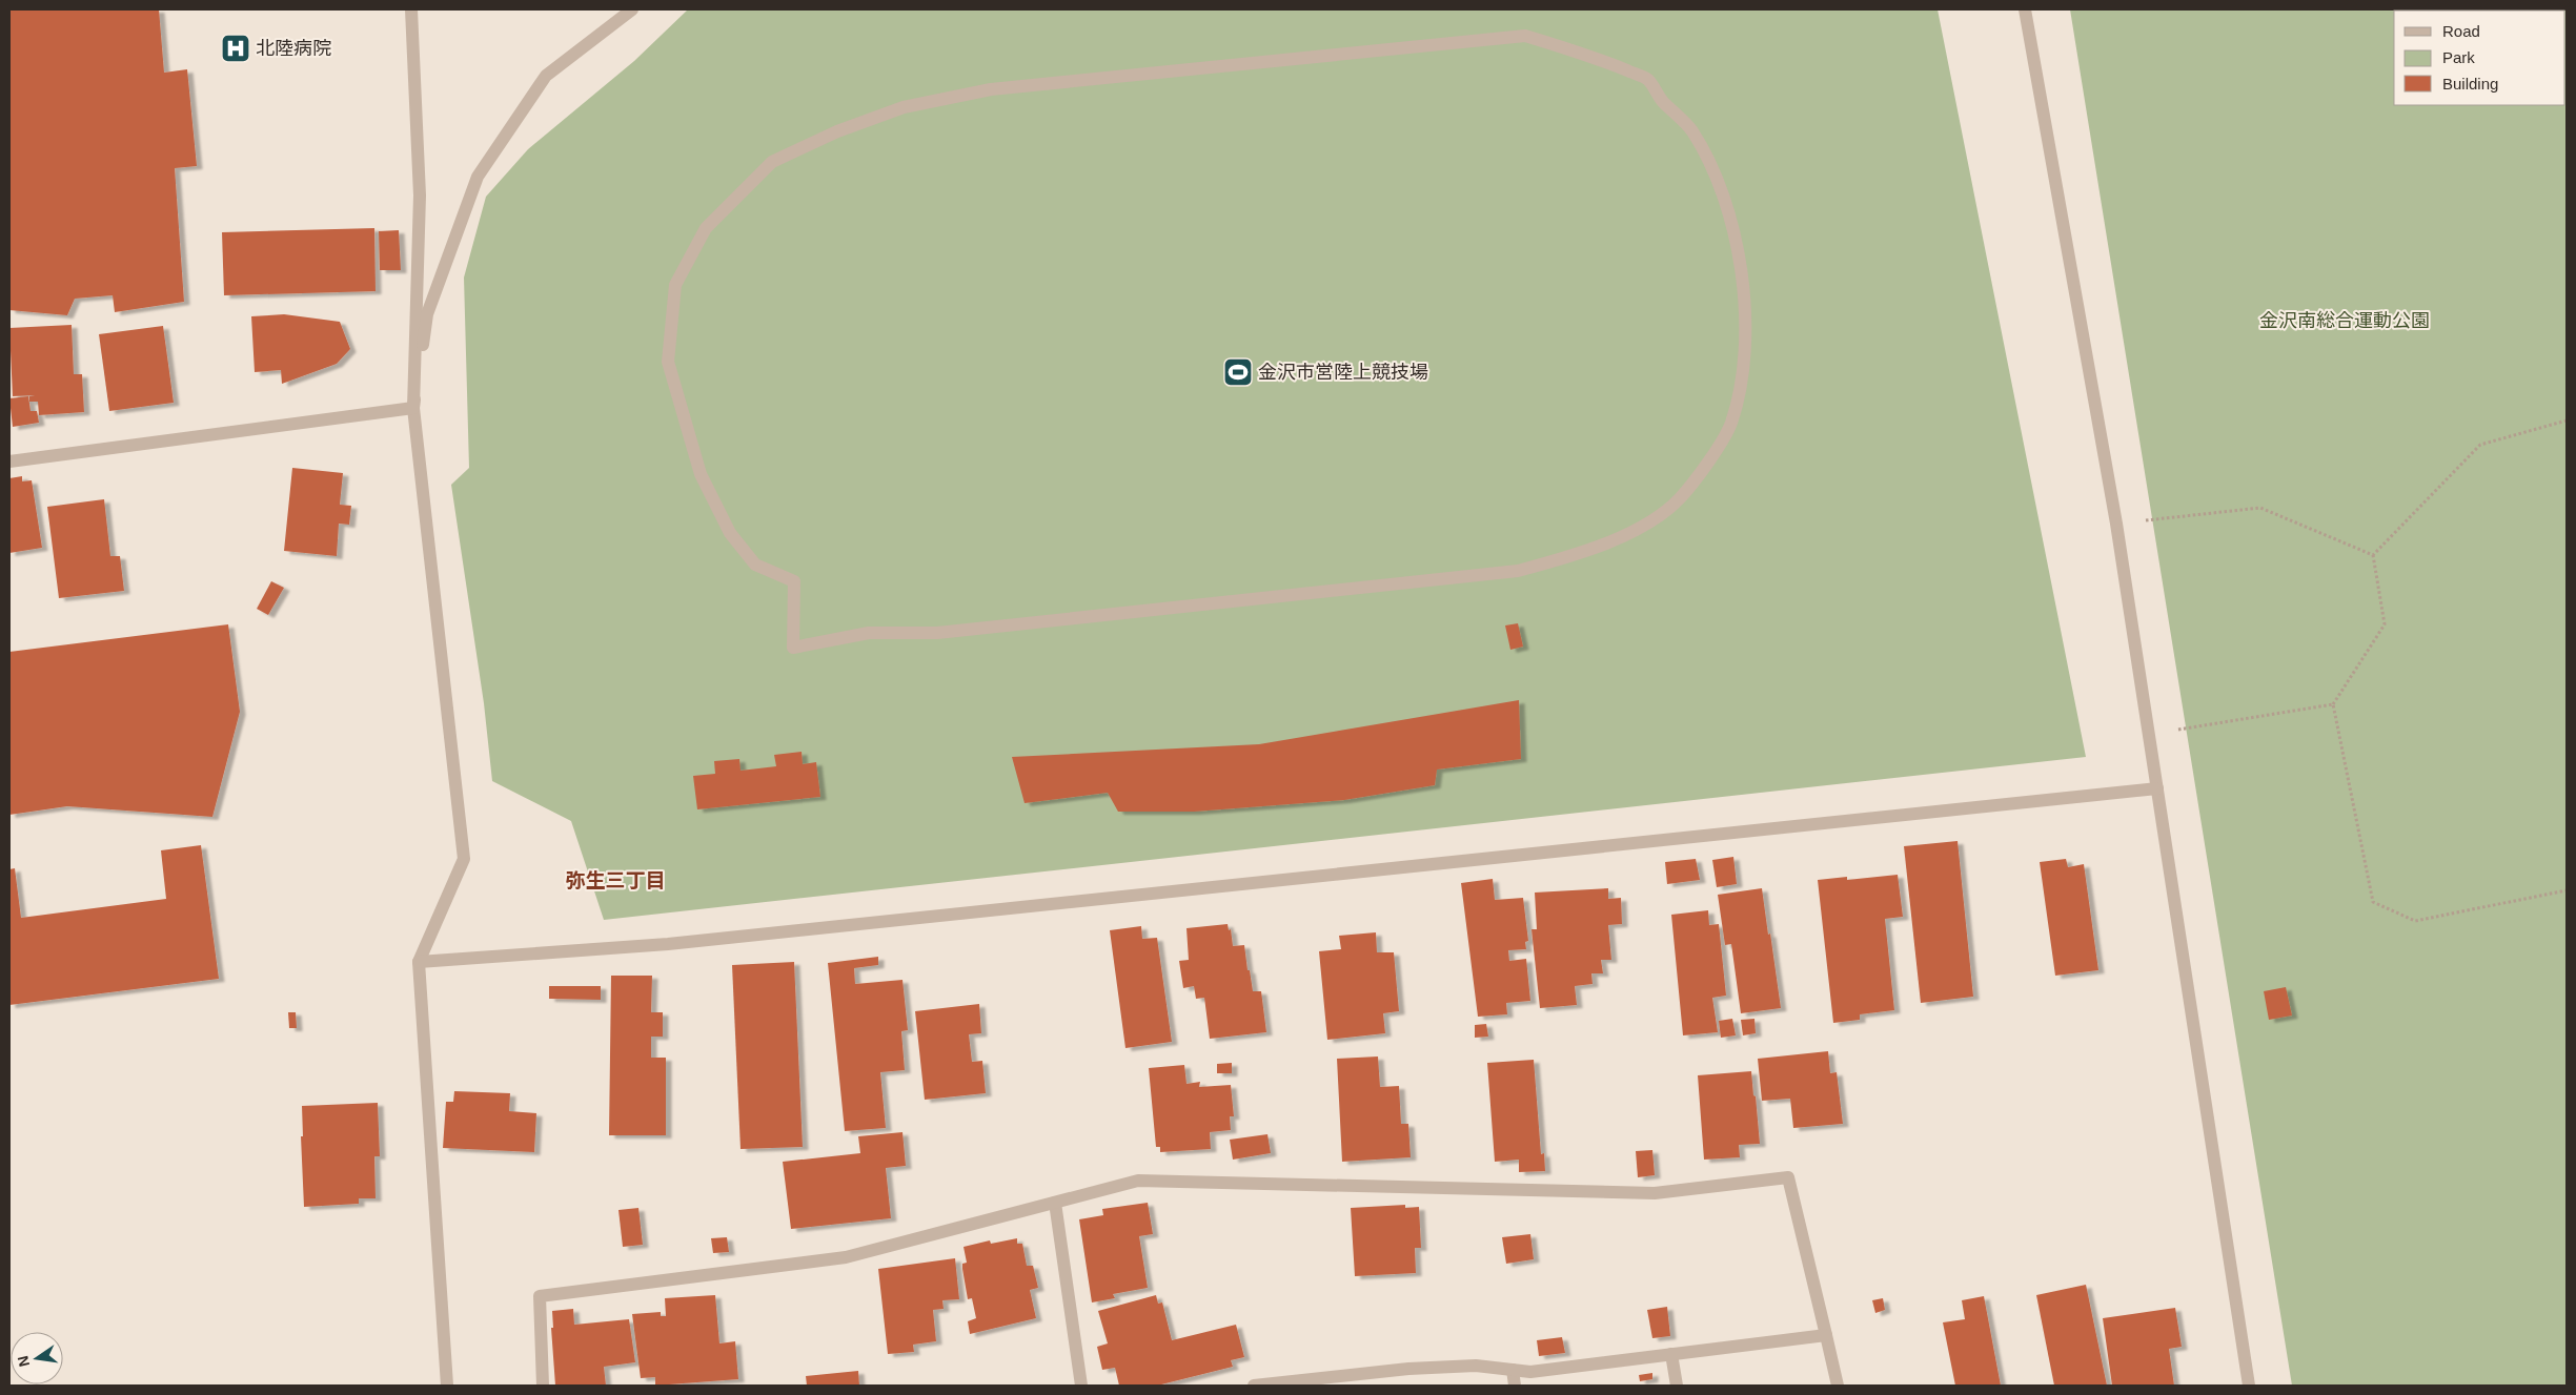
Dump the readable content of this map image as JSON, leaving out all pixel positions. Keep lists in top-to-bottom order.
{
  "districts": ["弥生三丁目"],
  "parks": ["金沢南総合運動公園"],
  "places": {
    "hospital": ["北陸病院"],
    "sports": ["金沢市営陸上競技場"]
  },
  "legend": ["Road", "Park", "Building"],
  "north": "left"
}
